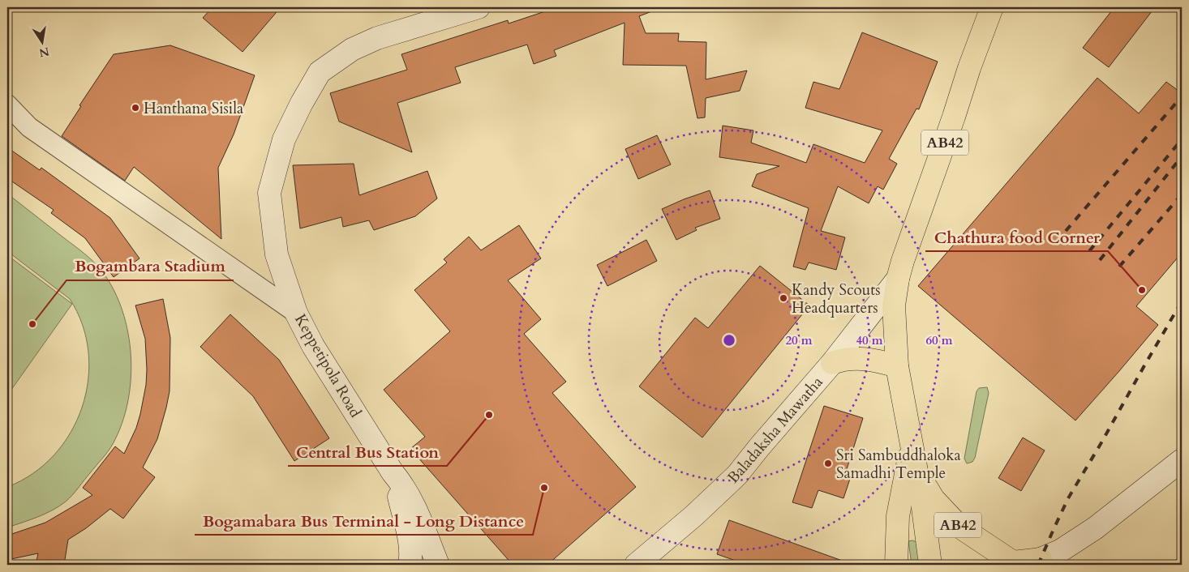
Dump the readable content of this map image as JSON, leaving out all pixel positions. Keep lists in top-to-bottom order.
{
  "streets": {
    "main road": ["AB42"],
    "street": ["Keppetipola Road", "Baladaksha Mawatha"]
  },
  "crossings": [
    ["AB42", "Baladaksha Mawatha"]
  ],
  "places": [
    "Hanthana Sisila",
    "Chathura food Corner",
    "Kandy Scouts Headquarters",
    "Bogambara Stadium",
    "Central Bus Station",
    "Sri Sambuddhaloka Samadhi Temple",
    "Bogamabara Bus Terminal - Long Distance"
  ],
  "north": "bottom",
  "rings": ["20 m", "40 m", "60 m"]
}
